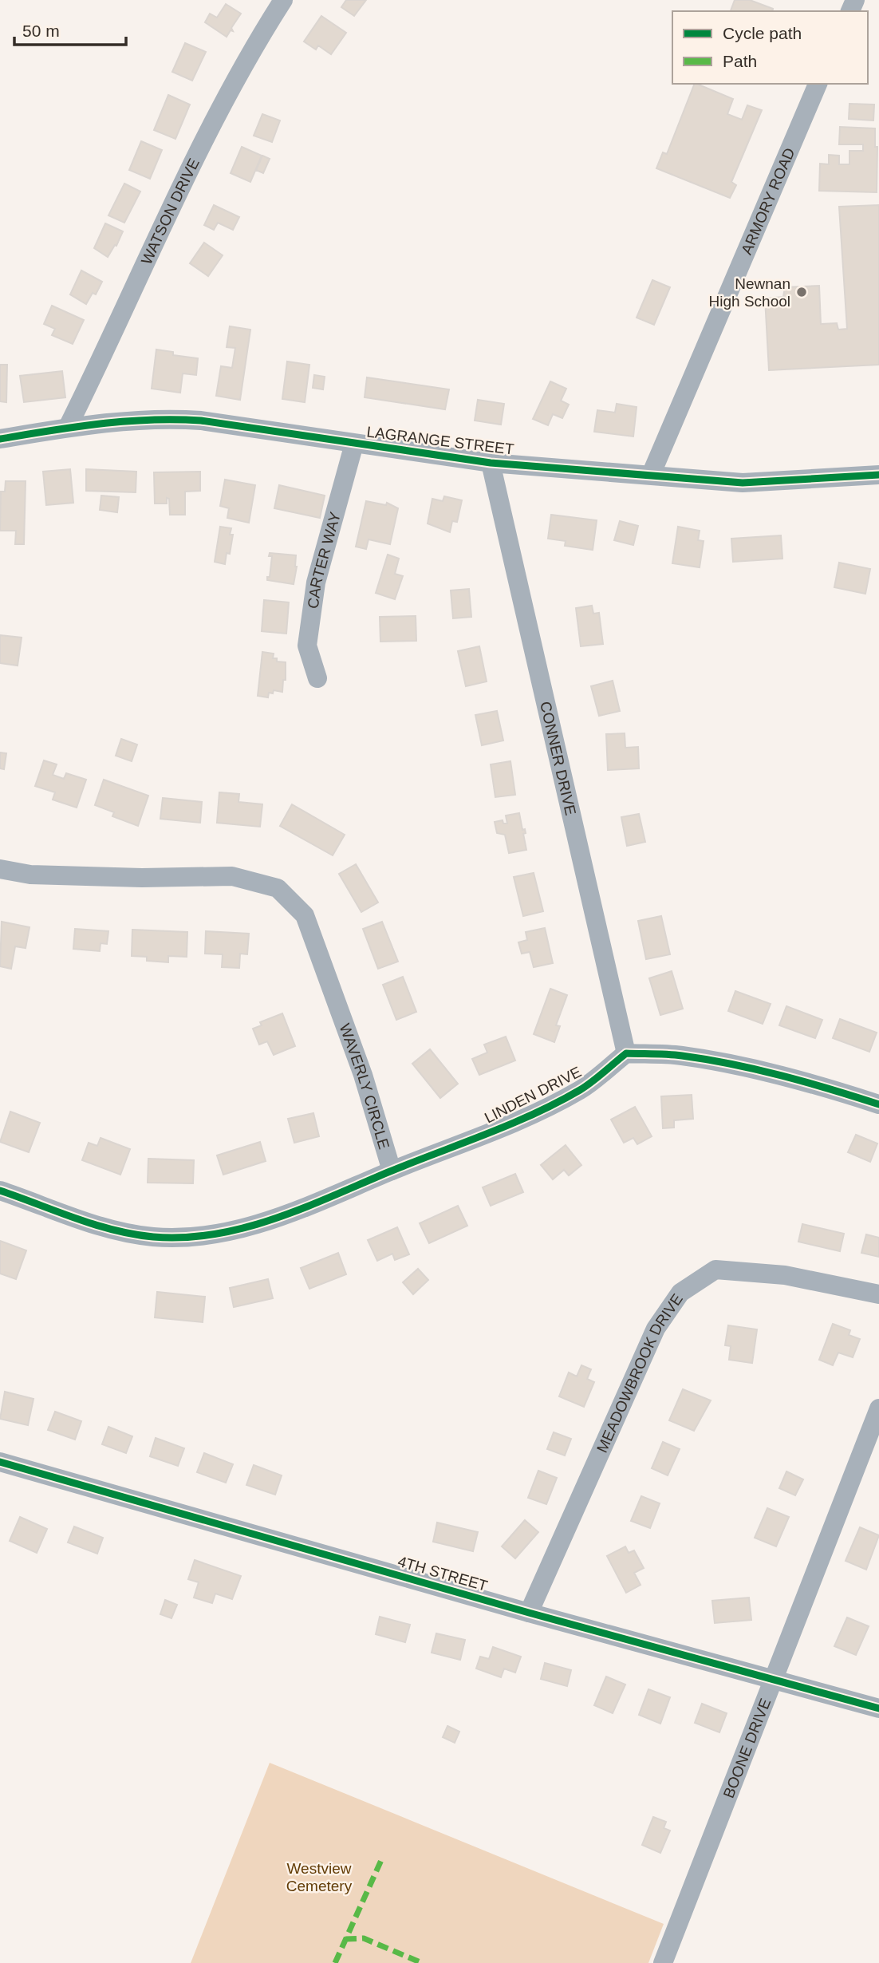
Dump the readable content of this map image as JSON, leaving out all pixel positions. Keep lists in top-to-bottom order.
{
  "streets": {
    "street": [
      "ARMORY ROAD",
      "WATSON DRIVE",
      "LAGRANGE STREET",
      "CARTER WAY",
      "CONNER DRIVE",
      "WAVERLY CIRCLE",
      "LINDEN DRIVE",
      "MEADOWBROOK DRIVE",
      "4TH STREET",
      "BOONE DRIVE"
    ]
  },
  "crossings": [
    ["ARMORY ROAD", "LAGRANGE STREET"],
    ["WATSON DRIVE", "LAGRANGE STREET"],
    ["LAGRANGE STREET", "CARTER WAY"],
    ["LAGRANGE STREET", "CONNER DRIVE"],
    ["CONNER DRIVE", "LINDEN DRIVE"],
    ["WAVERLY CIRCLE", "LINDEN DRIVE"],
    ["MEADOWBROOK DRIVE", "4TH STREET"],
    ["4TH STREET", "BOONE DRIVE"]
  ],
  "parks": ["Westview Cemetery"],
  "places": ["Newnan High School"],
  "legend": ["Cycle path", "Path"],
  "scale_bar": "50 m"
}
